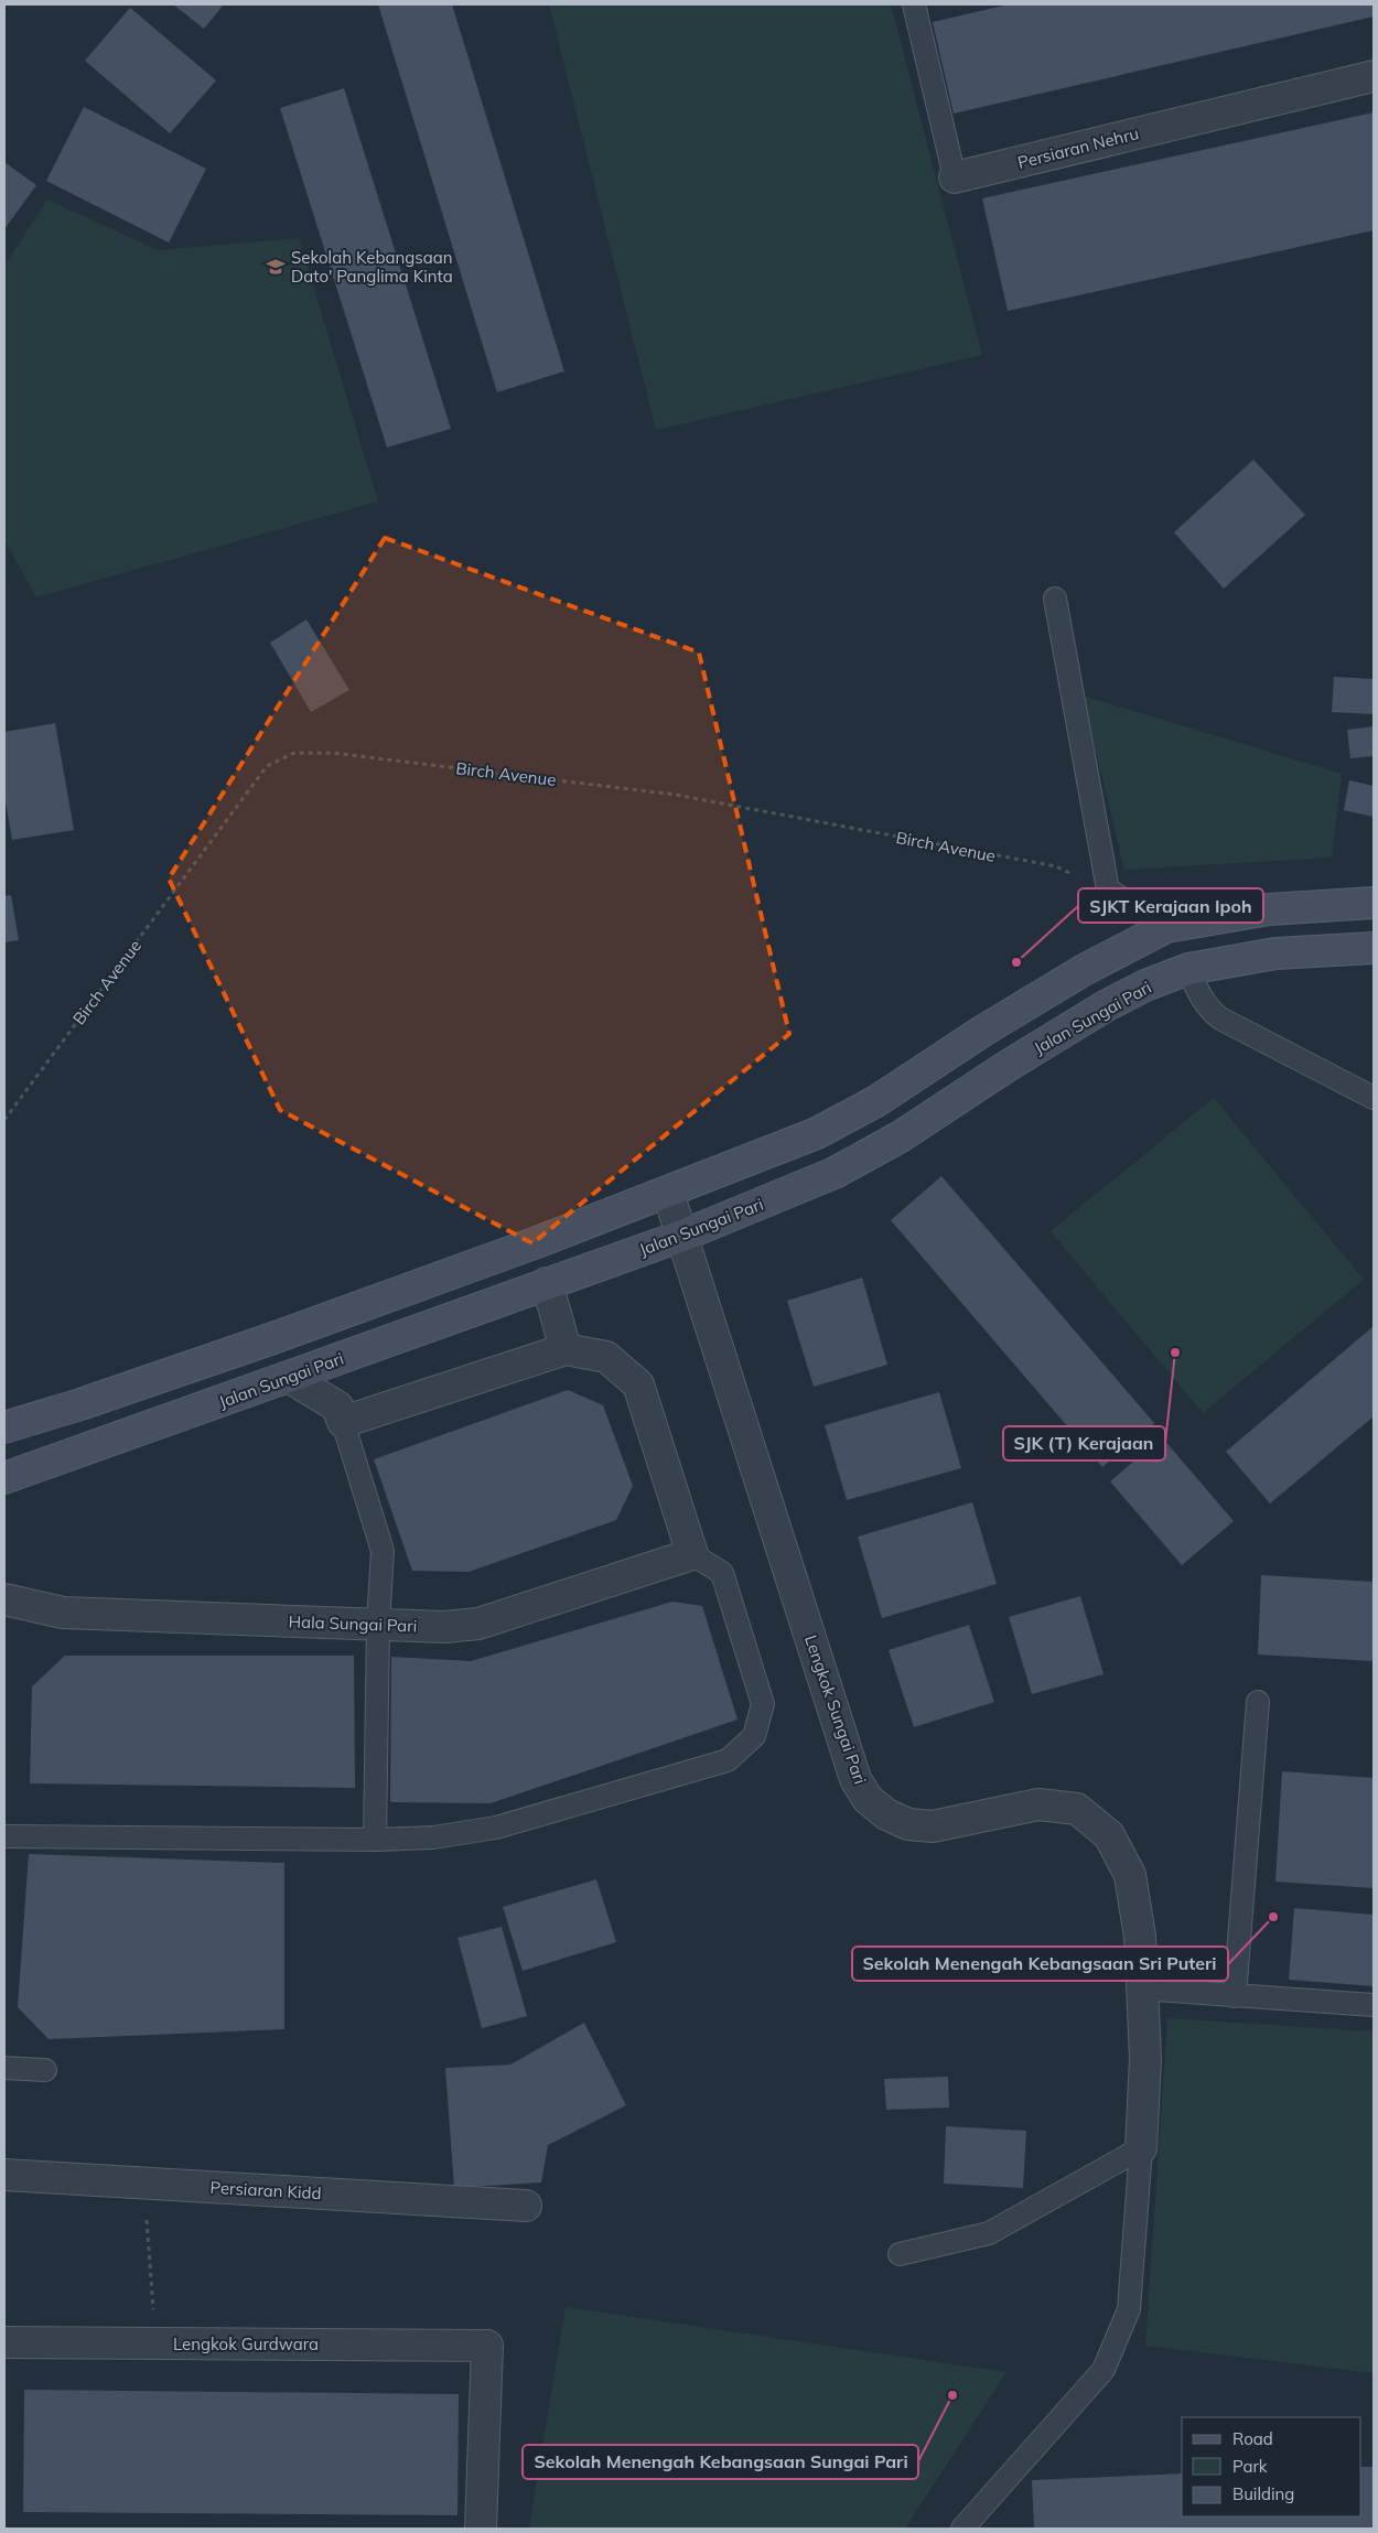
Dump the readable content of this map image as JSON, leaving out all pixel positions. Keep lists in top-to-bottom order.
{
  "streets": {
    "main road": ["Jalan Sungai Pari"],
    "street": [
      "Persiaran Nehru",
      "Hala Sungai Pari",
      "Lengkok Sungai Pari",
      "Persiaran Kidd",
      "Lengkok Gurdwara"
    ],
    "path": ["Birch Avenue"]
  },
  "crossings": [
    ["Jalan Sungai Pari", "Lengkok Sungai Pari"]
  ],
  "places": {
    "school or university": ["Sekolah Kebangsaan Dato' Panglima Kinta"],
    "other": [
      "SJKT Kerajaan Ipoh",
      "SJK (T) Kerajaan",
      "Sekolah Menengah Kebangsaan Sri Puteri",
      "Sekolah Menengah Kebangsaan Sungai Pari"
    ]
  },
  "legend": ["Road", "Park", "Building"]
}
